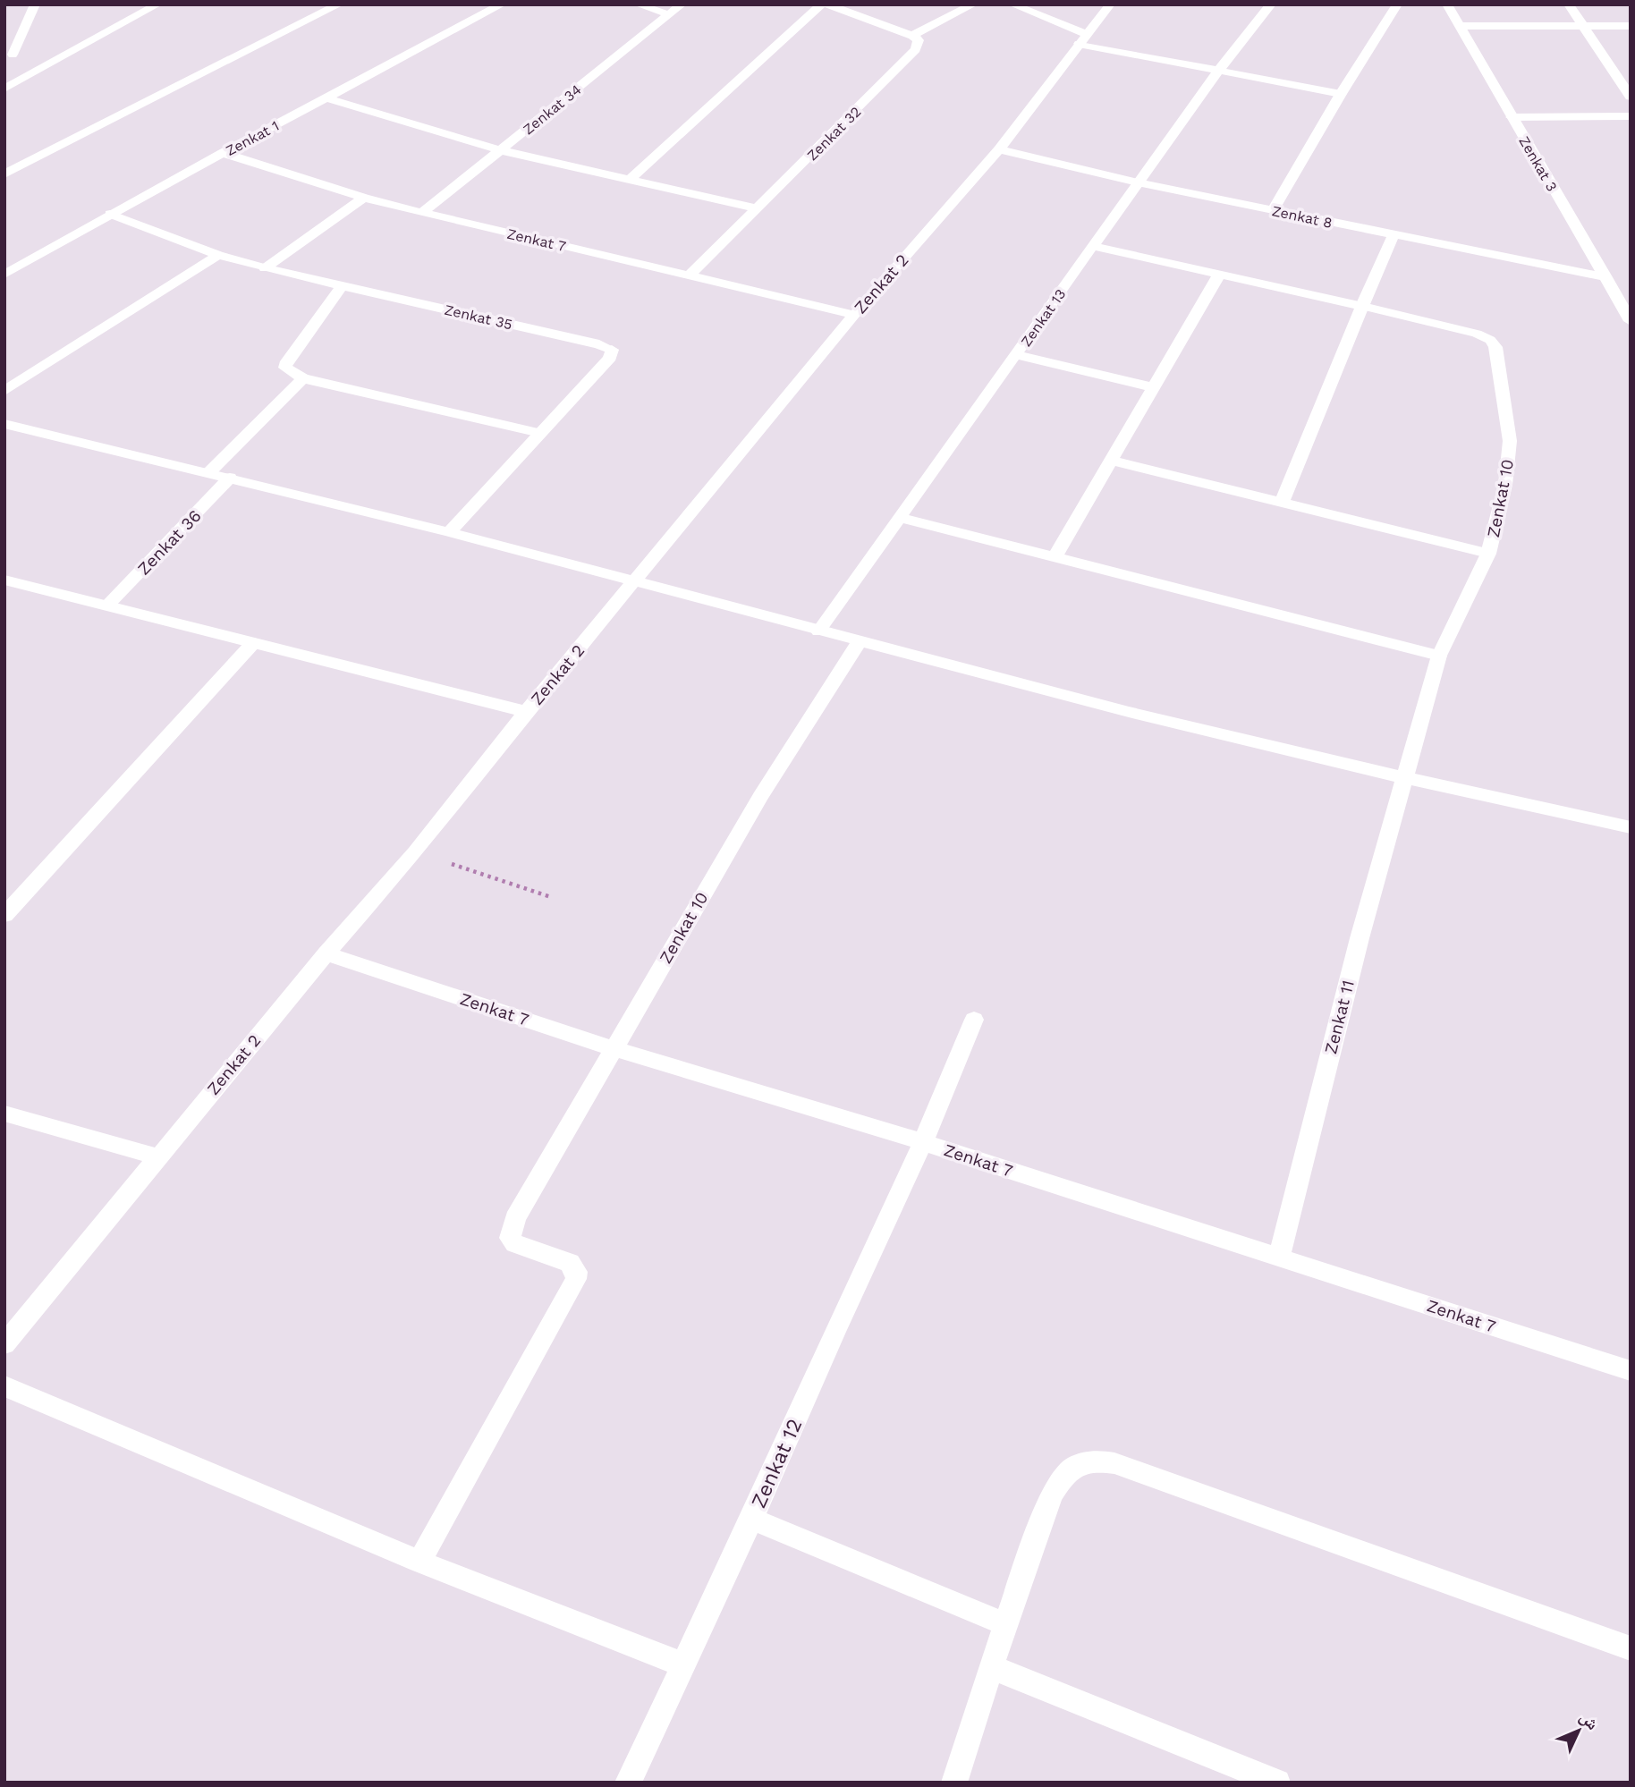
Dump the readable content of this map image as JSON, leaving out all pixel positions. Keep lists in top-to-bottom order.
{
  "streets": {
    "street": [
      "Zenkat 34",
      "Zenkat 32",
      "Zenkat 1",
      "Zenkat 3",
      "Zenkat 8",
      "Zenkat 7",
      "Zenkat 2",
      "Zenkat 35",
      "Zenkat 13",
      "Zenkat 10",
      "Zenkat 36",
      "Zenkat 11",
      "Zenkat 12"
    ]
  },
  "crossings": [
    ["Zenkat 34", "Zenkat 7"],
    ["Zenkat 32", "Zenkat 7"],
    ["Zenkat 1", "Zenkat 7"],
    ["Zenkat 1", "Zenkat 35"],
    ["Zenkat 3", "Zenkat 8"],
    ["Zenkat 8", "Zenkat 2"],
    ["Zenkat 8", "Zenkat 13"],
    ["Zenkat 7", "Zenkat 2"],
    ["Zenkat 7", "Zenkat 10"],
    ["Zenkat 7", "Zenkat 11"],
    ["Zenkat 7", "Zenkat 12"],
    ["Zenkat 13", "Zenkat 10"],
    ["Zenkat 10", "Zenkat 11"]
  ],
  "north": "top right"
}
